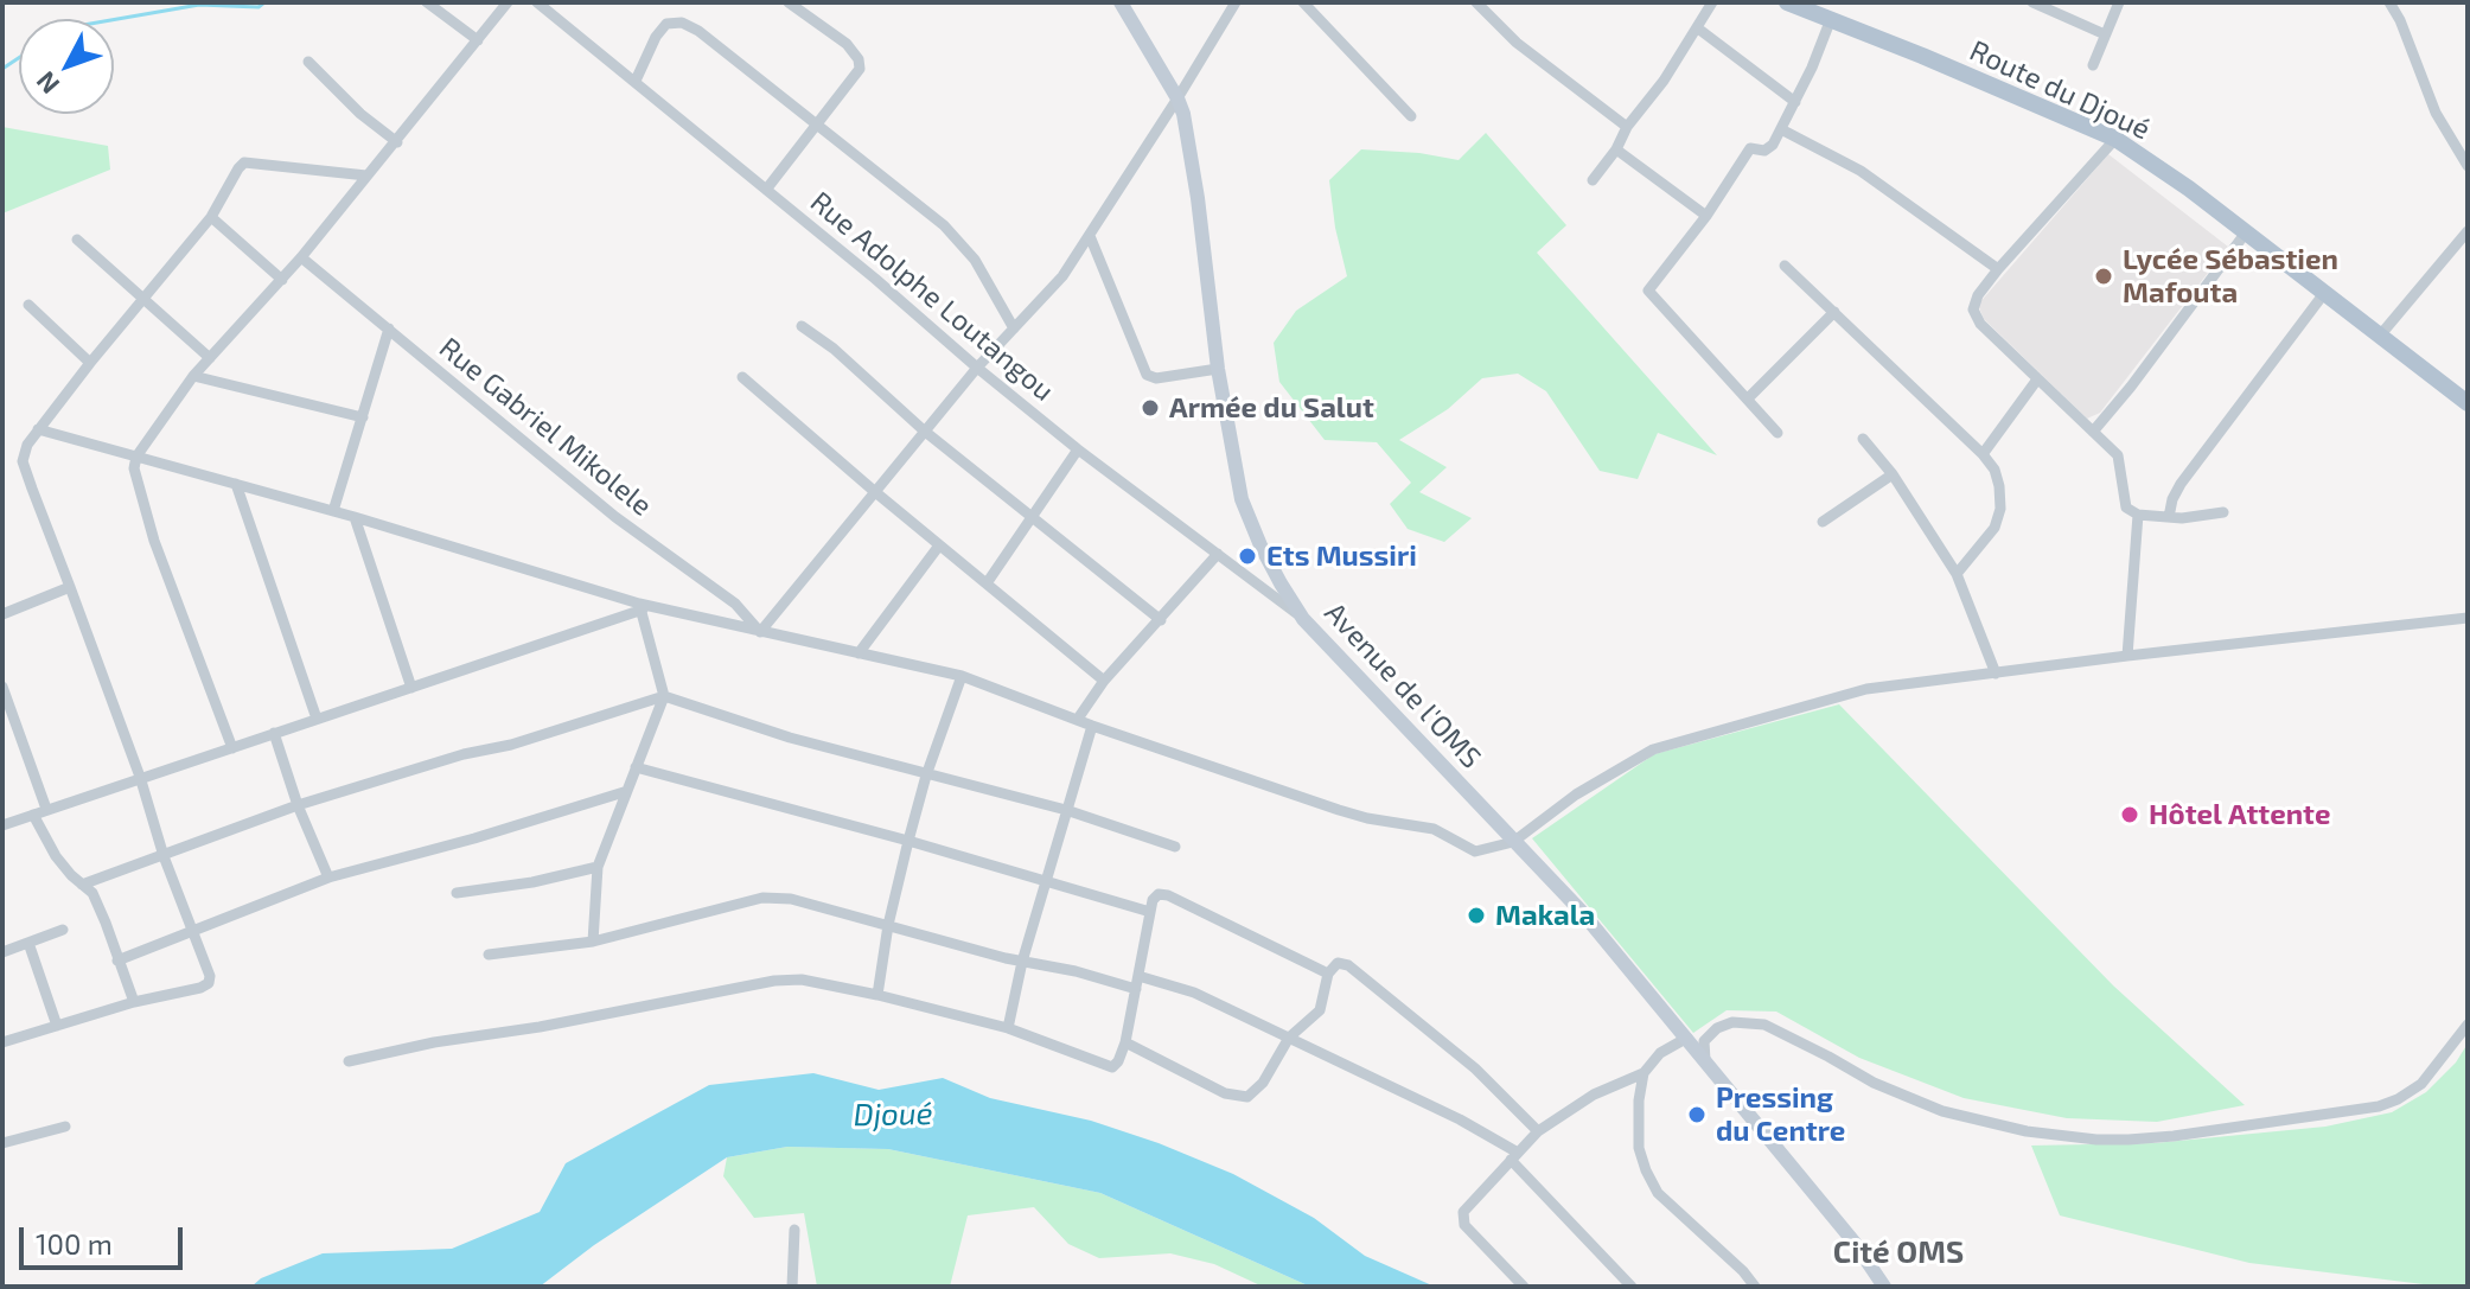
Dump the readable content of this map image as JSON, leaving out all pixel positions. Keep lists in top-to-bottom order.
{
  "streets": {
    "main road": ["Route du Djoué"],
    "street": ["Rue Adolphe Loutangou", "Rue Gabriel Mikolele", "Avenue de l'OMS"]
  },
  "crossings": [
    ["Rue Adolphe Loutangou", "Avenue de l'OMS"]
  ],
  "districts": ["Cité OMS"],
  "water": ["Djoué"],
  "places": [
    "Lycée Sébastien Mafouta",
    "Armée du Salut",
    "Ets Mussiri",
    "Hôtel Attente",
    "Makala",
    "Pressing du Centre"
  ],
  "scale_bar": "100 m",
  "north": "bottom left"
}
